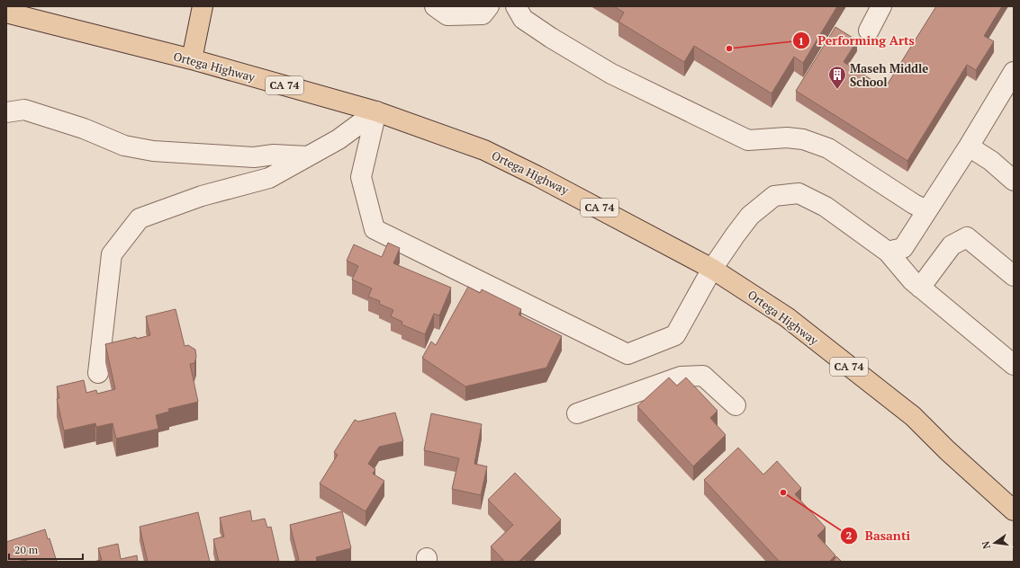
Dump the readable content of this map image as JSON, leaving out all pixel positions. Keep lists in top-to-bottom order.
{
  "streets": {
    "main road": ["Ortega Highway", "CA 74"]
  },
  "places": {
    "other": ["Performing Arts", "Basanti"],
    "building": ["Maseh Middle School"]
  },
  "scale_bar": "20 m",
  "north": "left"
}
